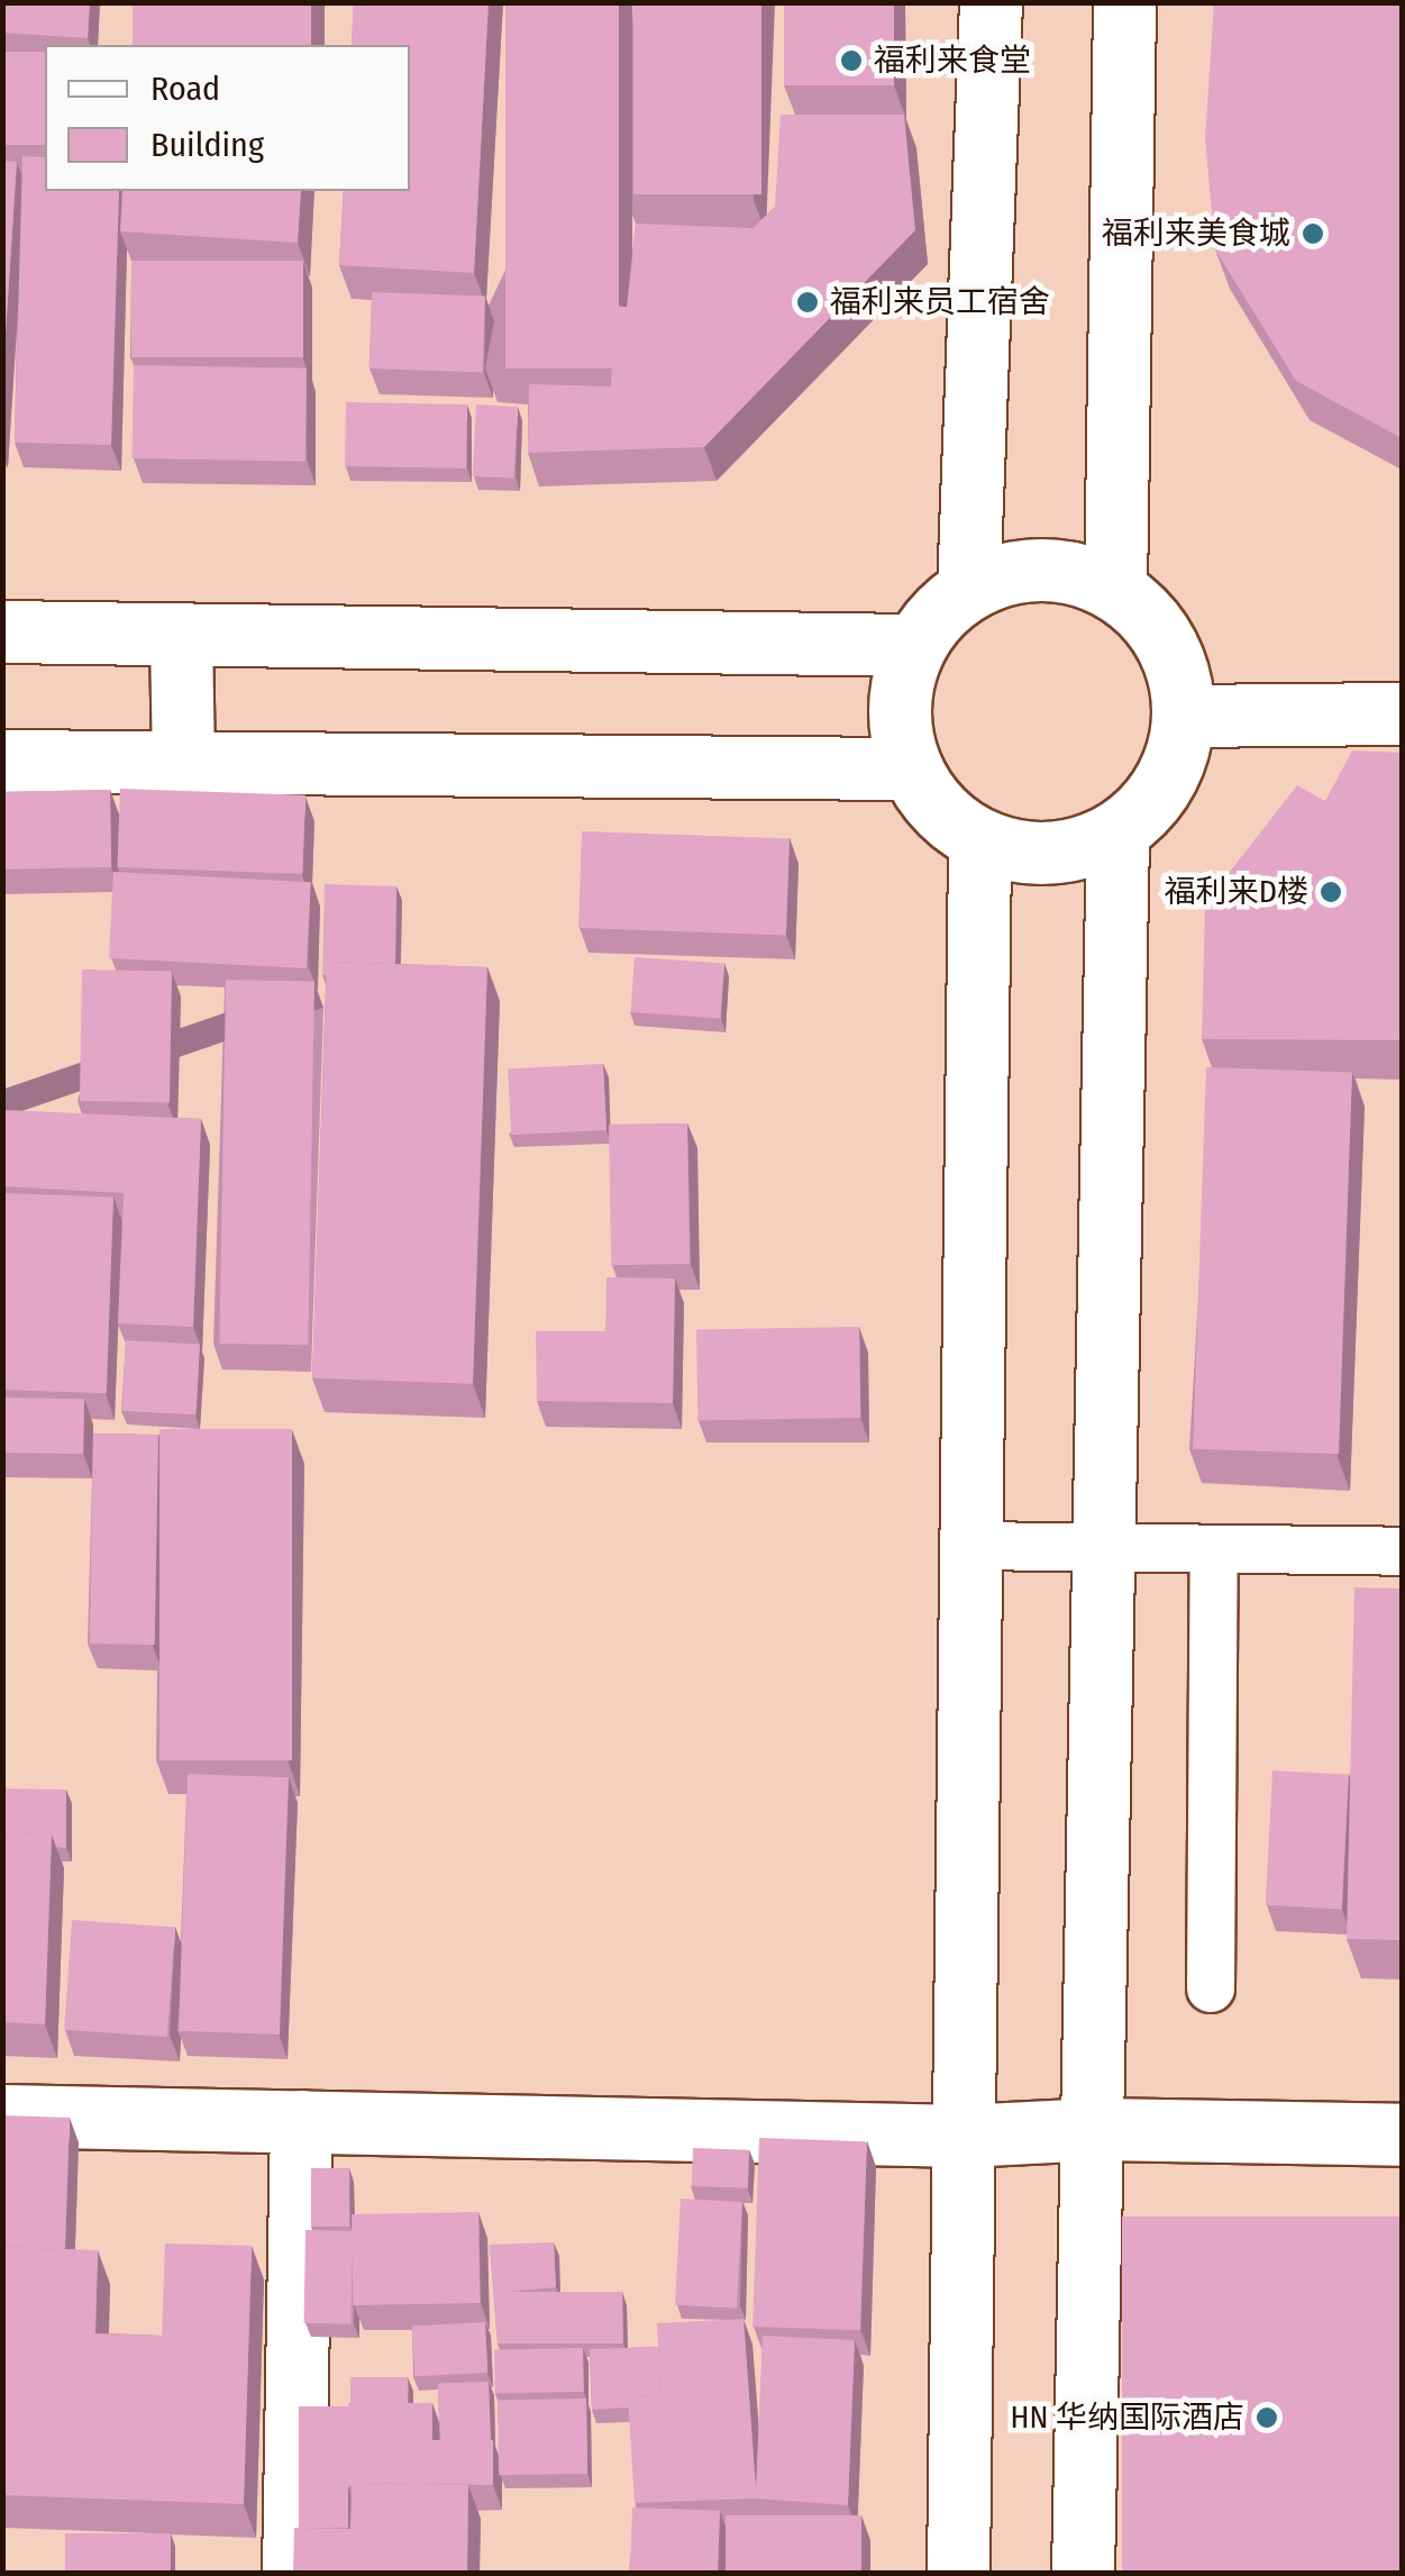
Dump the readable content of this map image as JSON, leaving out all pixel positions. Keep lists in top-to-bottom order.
{
  "places": [
    "福利来食堂",
    "福利来美食城",
    "福利来员工宿舍",
    "福利来D楼",
    "HN 华纳国际酒店"
  ],
  "legend": ["Road", "Building"]
}
